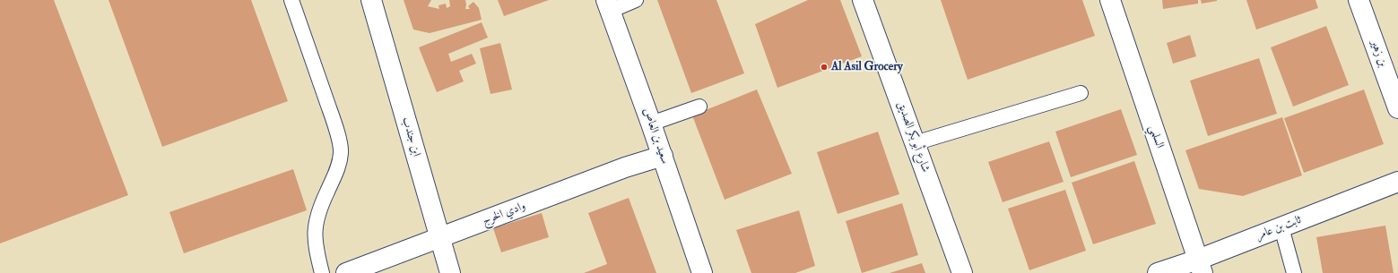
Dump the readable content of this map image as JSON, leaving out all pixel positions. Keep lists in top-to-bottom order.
{
  "streets": {
    "street": [
      "بن زهير",
      "سعيد بن العاص",
      "ابن جندب",
      "شارع أبو بكر الصديق",
      "السلمي",
      "وادي الخرج",
      "ثابت بن عامر"
    ]
  },
  "crossings": [
    ["سعيد بن العاص", "وادي الخرج"],
    ["ابن جندب", "وادي الخرج"],
    ["السلمي", "ثابت بن عامر"]
  ],
  "places": ["Al Asil Grocery"]
}
